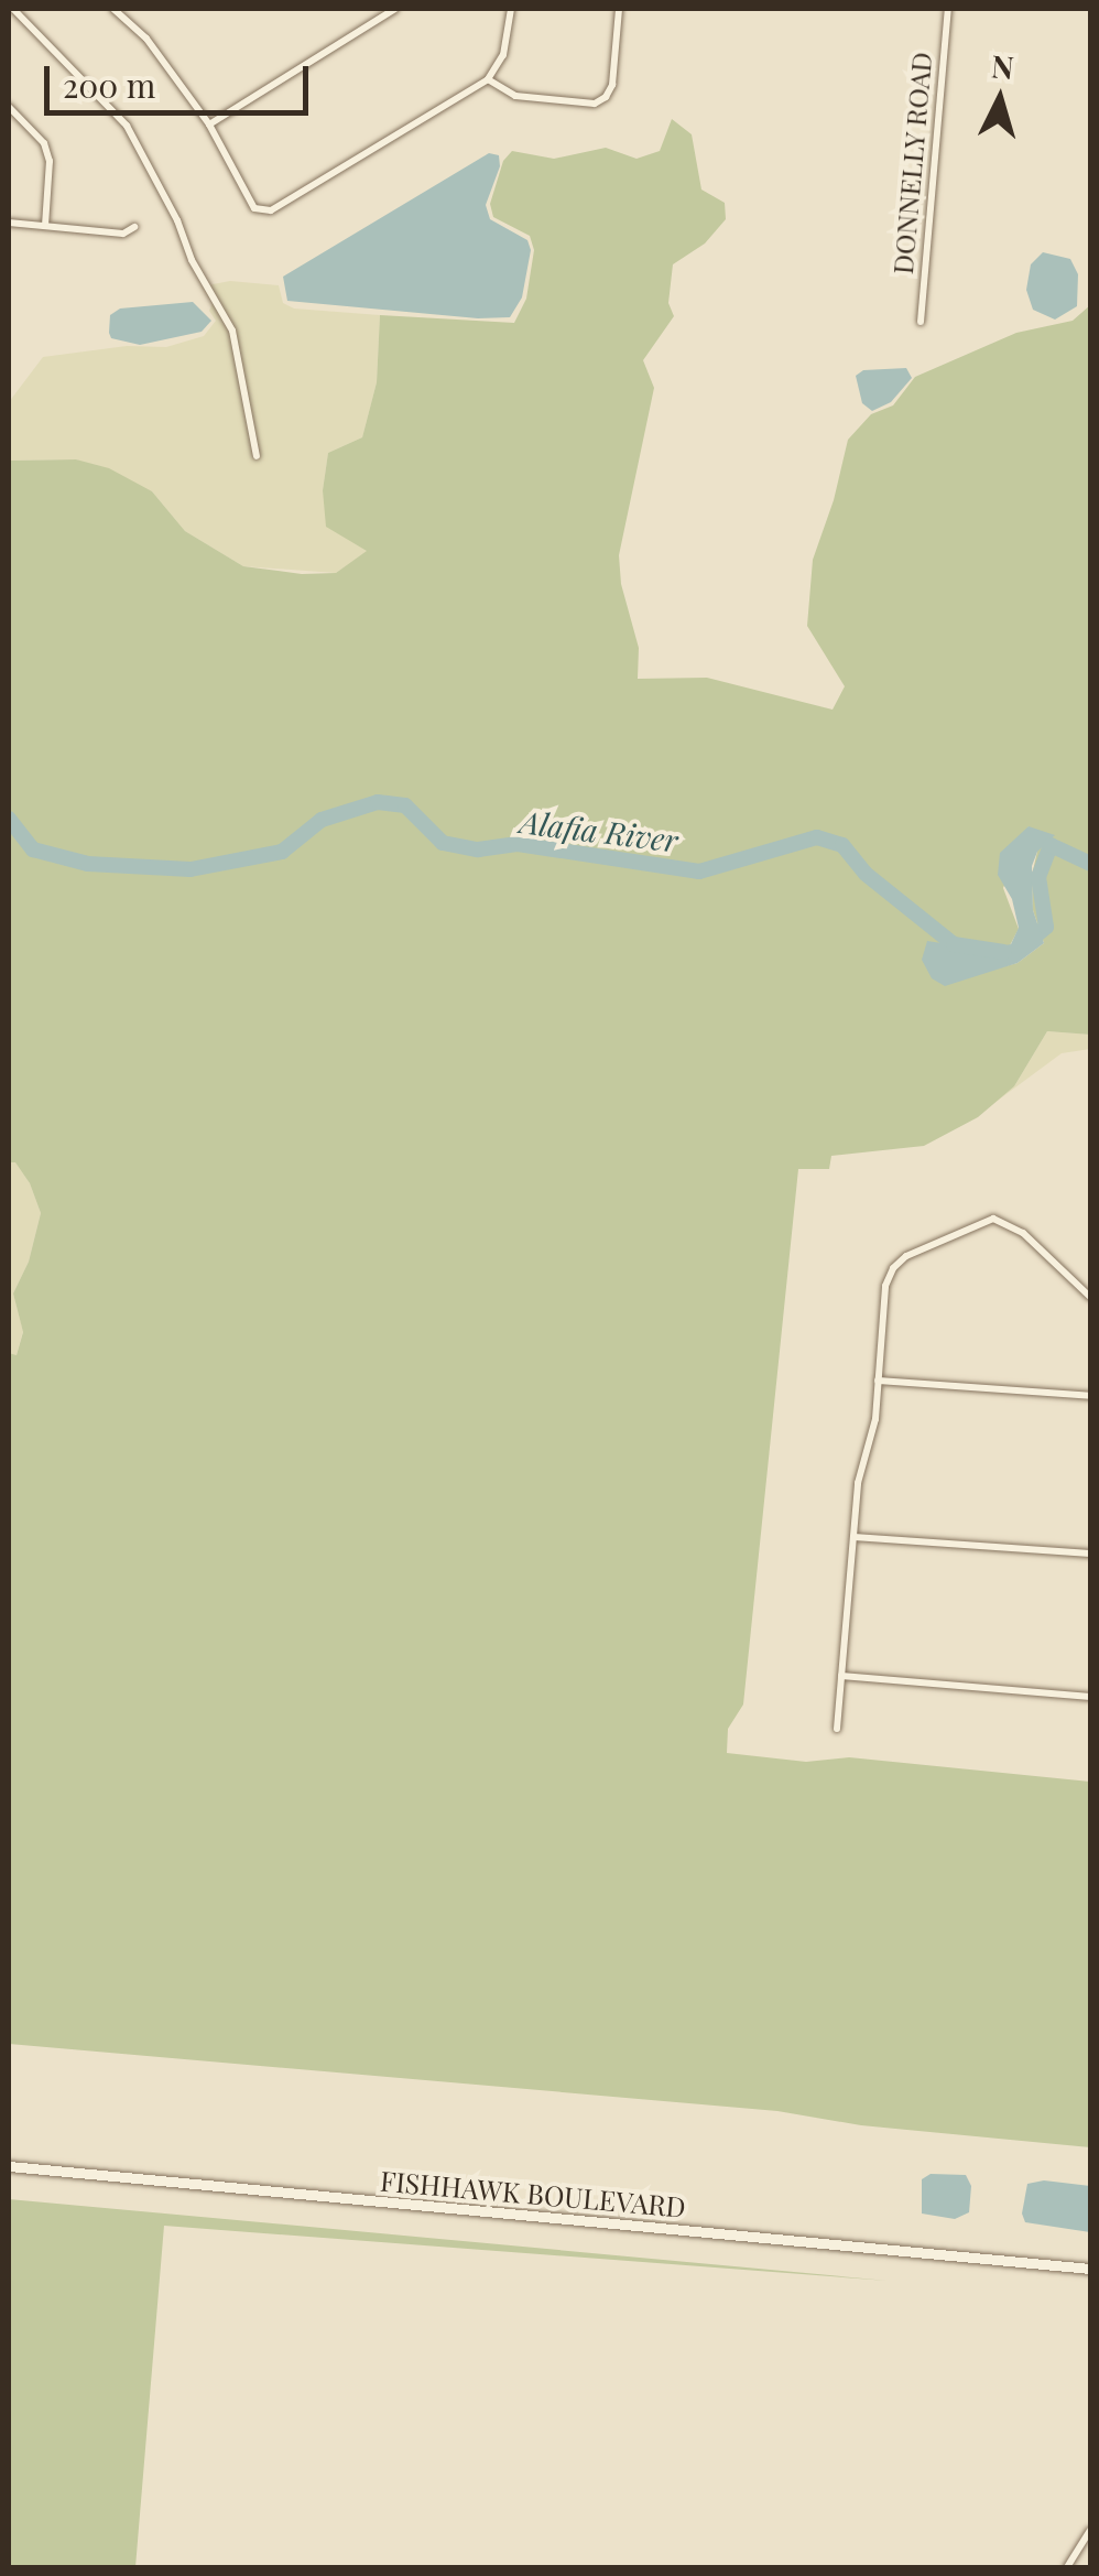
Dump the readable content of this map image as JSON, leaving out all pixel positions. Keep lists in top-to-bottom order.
{
  "streets": {
    "main road": ["FISHHAWK BOULEVARD"],
    "street": ["DONNELLY ROAD"]
  },
  "water": ["Alafia River"],
  "scale_bar": "200 m",
  "north": "top"
}
